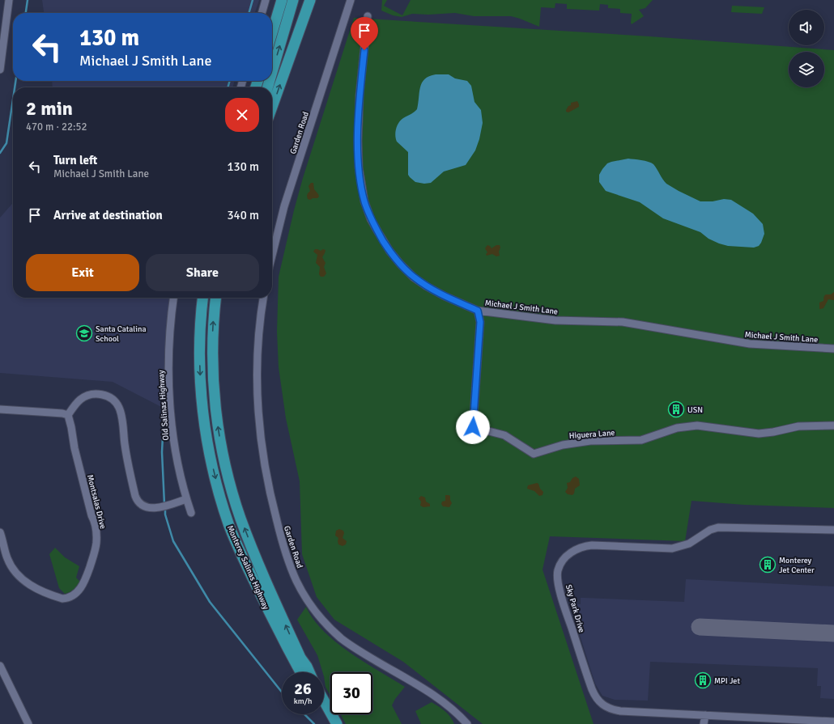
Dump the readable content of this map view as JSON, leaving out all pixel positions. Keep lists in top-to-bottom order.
{
  "streets": {
    "highway": ["Monterey Salinas Highway"],
    "street": [
      "Garden Road",
      "Michael J Smith Lane",
      "Old Salinas Highway",
      "Higuera Lane",
      "Montsalas Drive",
      "Sky Park Drive"
    ]
  },
  "crossings": [
    ["Michael J Smith Lane", "Higuera Lane"]
  ],
  "places": {
    "school or university": ["Santa Catalina School"],
    "building": ["USN", "Monterey Jet Center", "MPI Jet"]
  },
  "page": {
    "turn": ["130 m", "Michael J Smith Lane"],
    "heading": ["2 min", "470 m · 22:52"],
    "list": [
      {
        "name": "Turn left",
        "note": "Michael J Smith Lane",
        "value": "130 m"
      },
      {
        "name": "Arrive at destination",
        "value": "340 m"
      }
    ],
    "buttons": ["Exit", "Share"],
    "speed": "26 km/h",
    "limit": "30"
  }
}
